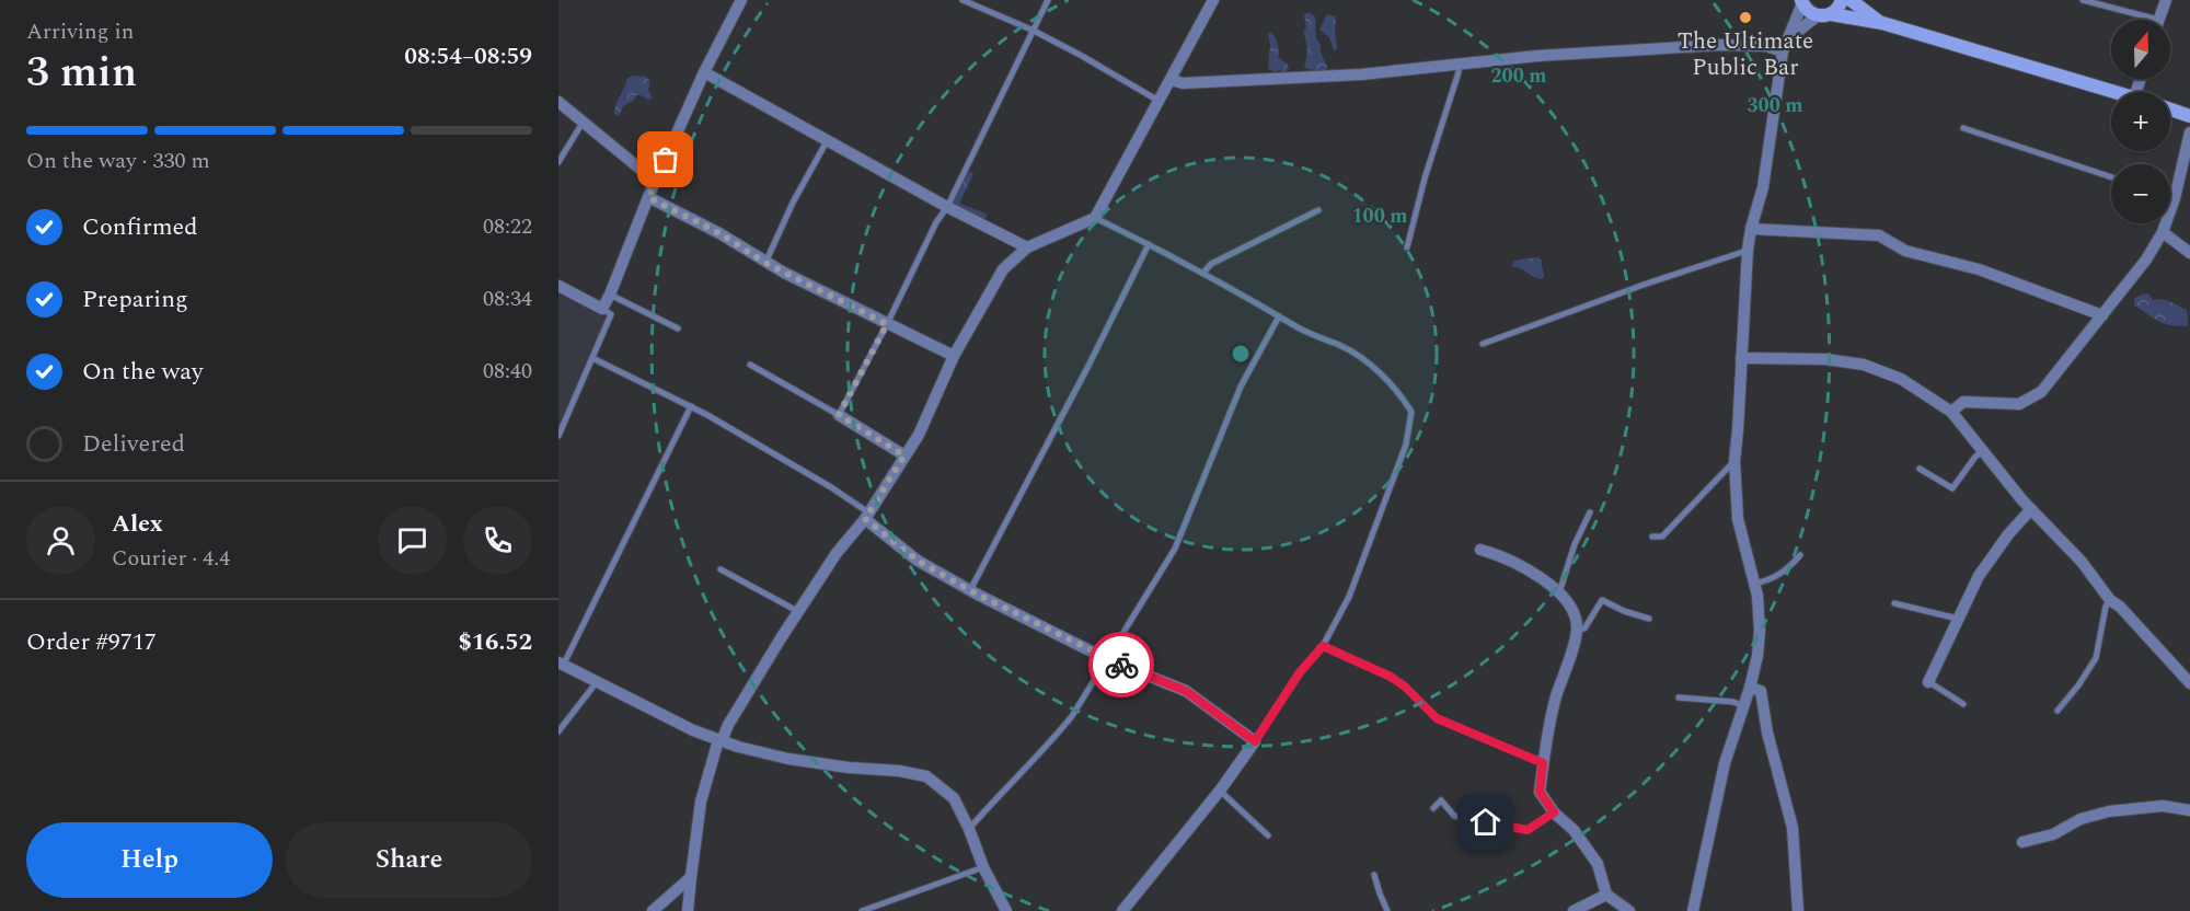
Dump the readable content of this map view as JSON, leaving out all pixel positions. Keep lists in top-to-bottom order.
{
  "places": ["The Ultimate Public Bar"],
  "north": "top",
  "page": {
    "heading": ["3 min", "Arriving in", "08:54–08:59"],
    "panel": [
      "Alex",
      "Courier · 4.4",
      "Order #9717",
      "$16.52"
    ],
    "map_buttons": ["+", "−"],
    "bar": "On the way · 330 m",
    "list": [
      ["Confirmed", "08:22"],
      ["Preparing", "08:34"],
      ["On the way", "08:40"],
      "Delivered"
    ],
    "buttons": ["Help", "Share"]
  },
  "rings": ["200 m", "300 m", "100 m"]
}
